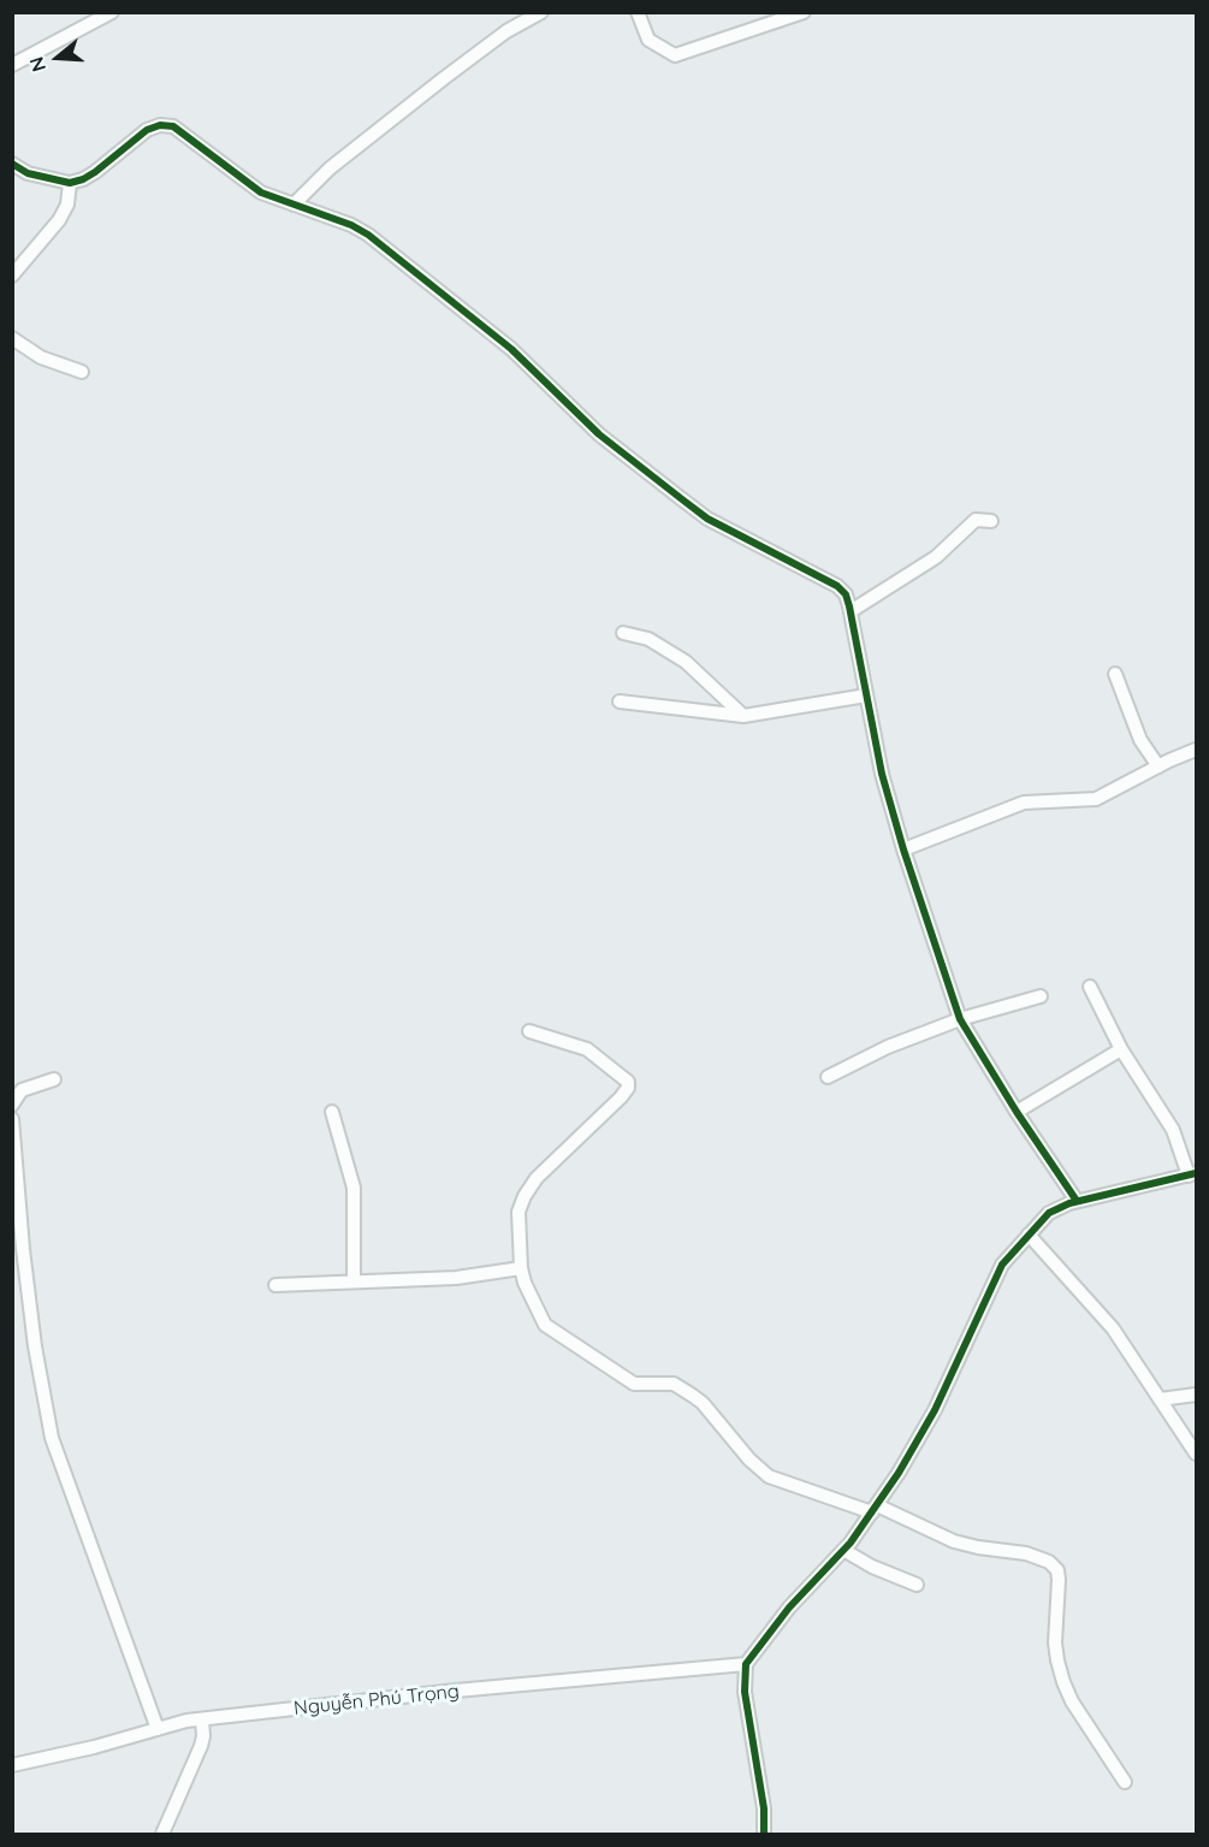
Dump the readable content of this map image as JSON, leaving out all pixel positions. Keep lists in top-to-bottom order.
{
  "streets": {
    "street": ["Nguyễn Phú Trọng"]
  },
  "north": "left"
}
